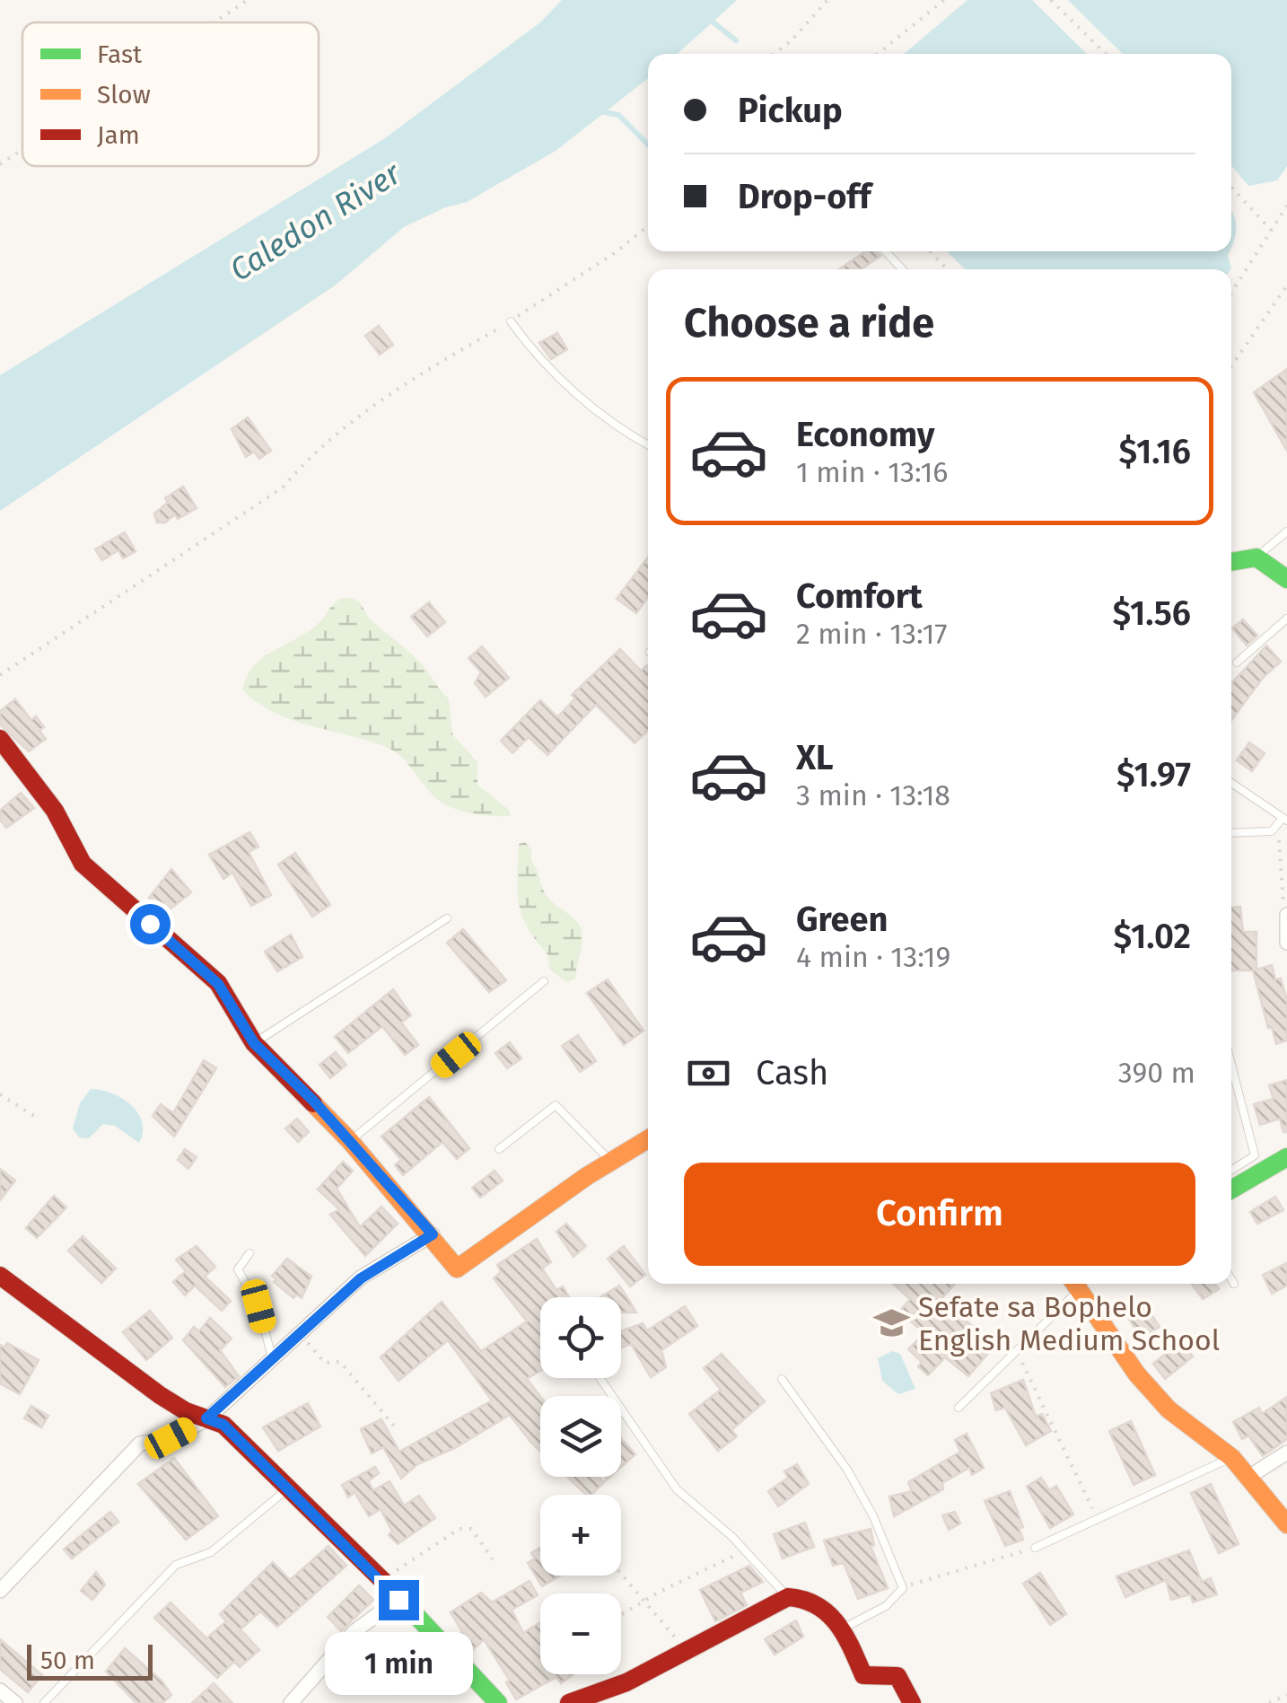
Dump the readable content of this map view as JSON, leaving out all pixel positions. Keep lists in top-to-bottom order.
{
  "water": ["Caledon River"],
  "places": {
    "school or university": ["Sefate sa Bophelo English Medium School"]
  },
  "legend": ["Fast", "Slow", "Jam"],
  "scale_bar": "50 m",
  "page": {
    "banner": ["Pickup", "Drop-off"],
    "heading": "Choose a ride",
    "list": [
      {
        "name": "Economy",
        "note": "1 min · 13:16",
        "value": "$1.16"
      },
      {
        "name": "Comfort",
        "note": "2 min · 13:17",
        "value": "$1.56"
      },
      {
        "name": "XL",
        "note": "3 min · 13:18",
        "value": "$1.97"
      },
      {
        "name": "Green",
        "note": "4 min · 13:19",
        "value": "$1.02"
      }
    ],
    "pay": ["Cash", "390 m"],
    "buttons": "Confirm",
    "map_buttons": ["+", "−"],
    "bubble": "1 min",
    "scale": "50 m"
  }
}
